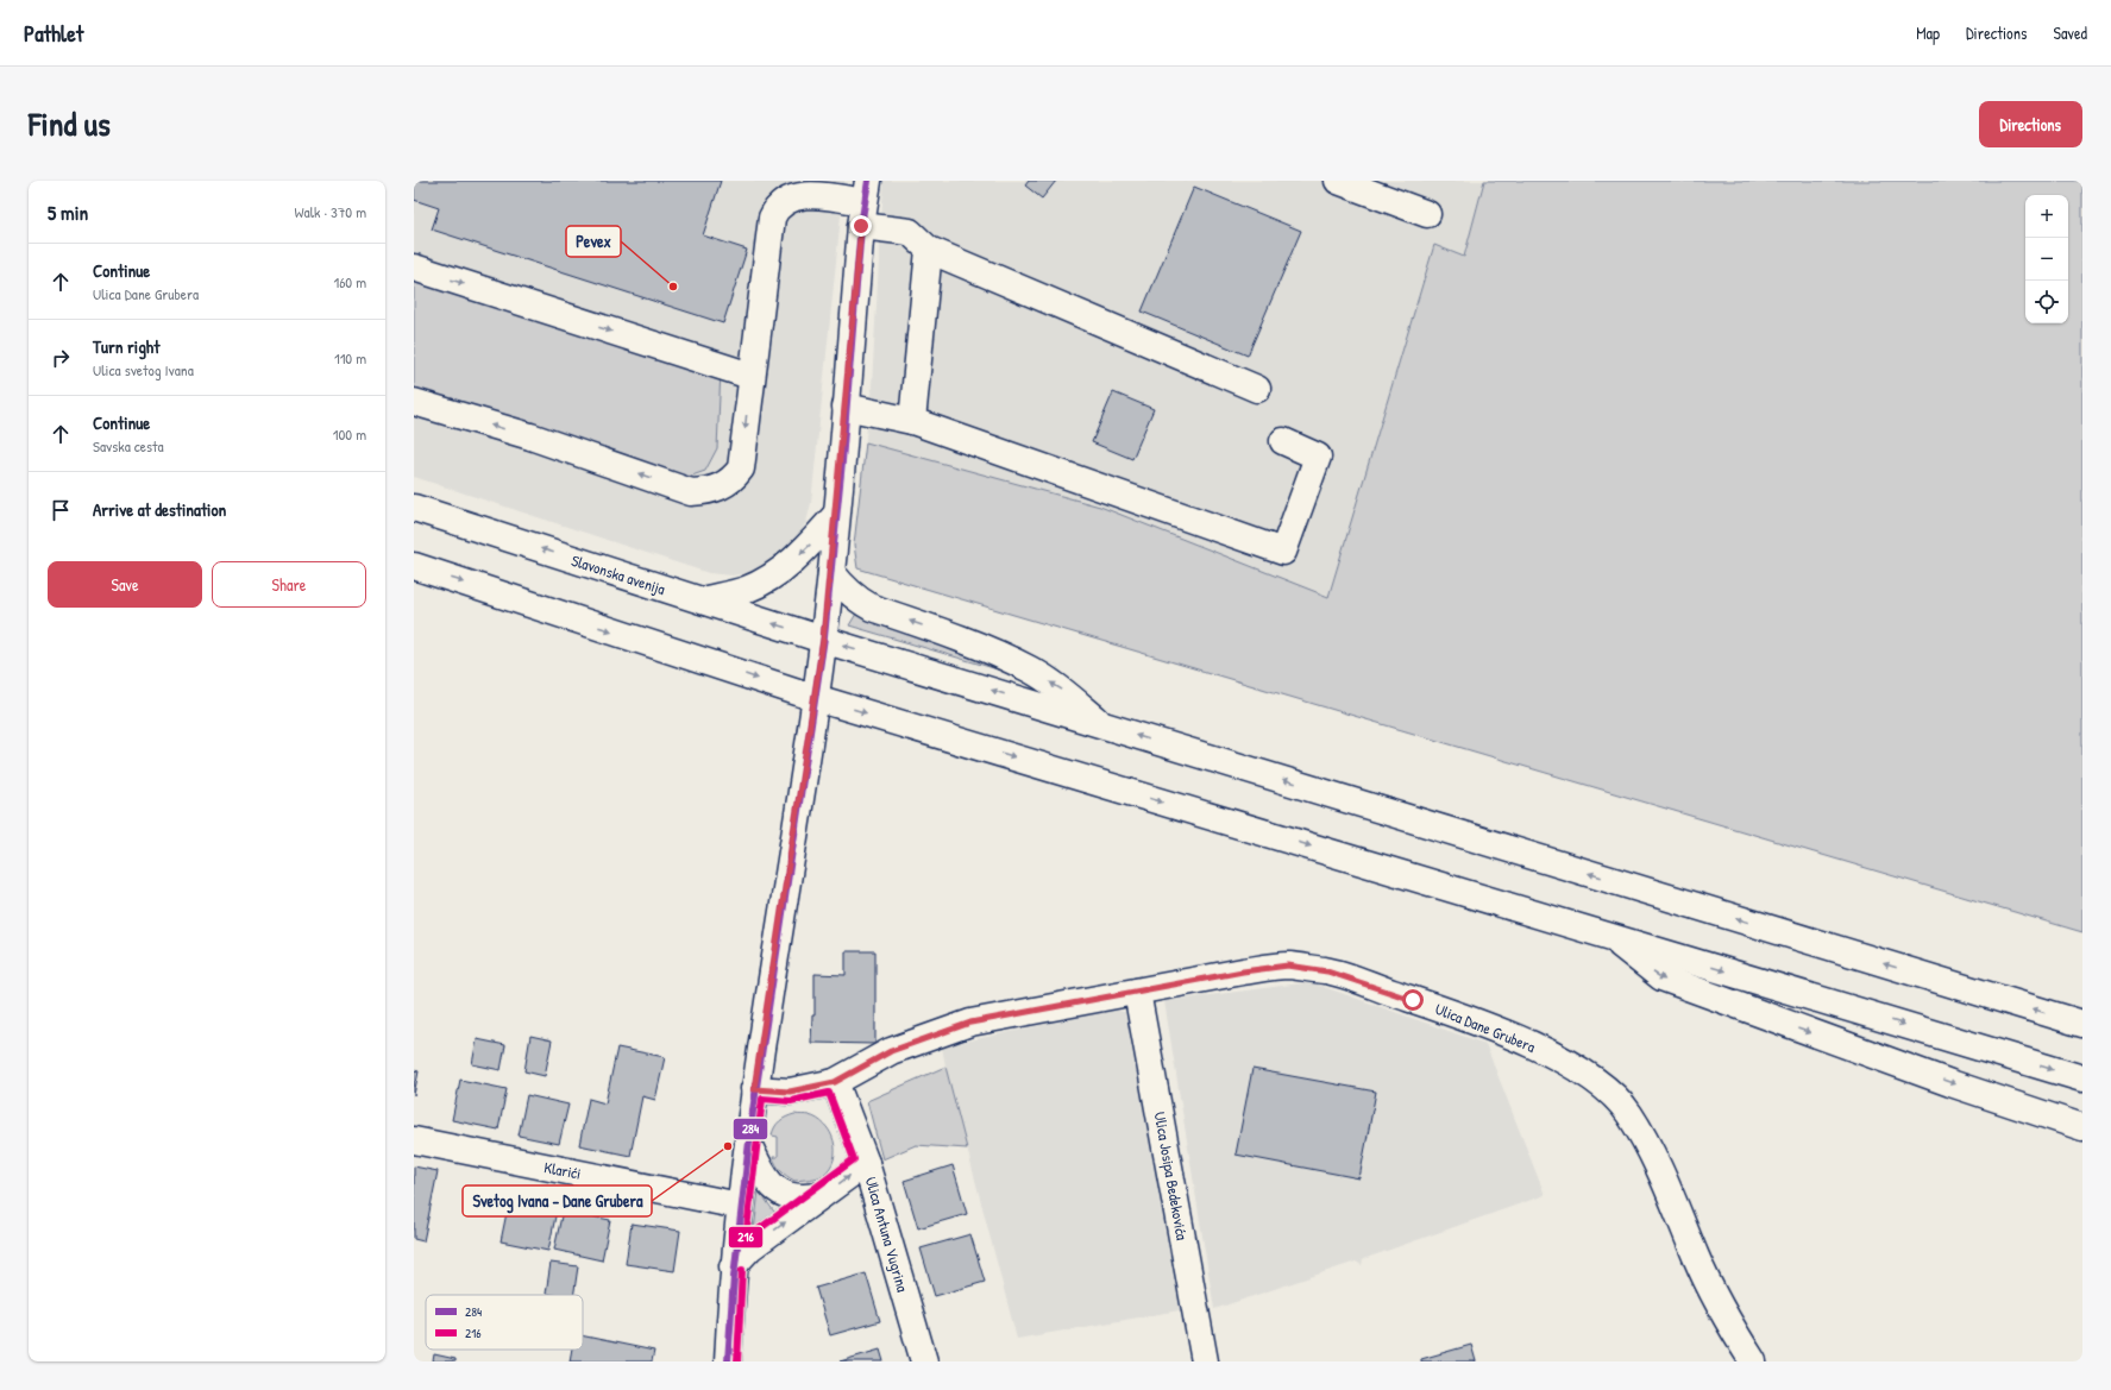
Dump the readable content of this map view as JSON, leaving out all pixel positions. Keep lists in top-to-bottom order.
{
  "streets": {
    "main road": [
      "Slavonska avenija",
      "Ulica Dane Grubera",
      "Klarići",
      "Ulica Josipa Bedekovića",
      "Ulica Antuna Vugrina"
    ]
  },
  "crossings": [
    ["Ulica Dane Grubera", "Ulica Josipa Bedekovića"],
    ["Ulica Dane Grubera", "Ulica Antuna Vugrina"]
  ],
  "places": ["Pevex", "Svetog Ivana - Dane Grubera"],
  "lines": ["transit line 284", "transit line 216"],
  "legend": ["284", "216"],
  "page": {
    "header": "Pathlet",
    "nav": ["Map", "Directions", "Saved"],
    "title": "Find us",
    "buttons": [
      "Directions",
      ["Save", "Share"]
    ],
    "heading": ["5 min", "Walk · 370 m"],
    "map_buttons": ["+", "−"],
    "list": [
      ["Continue", "Ulica Dane Grubera", "160 m"],
      ["Turn right", "Ulica svetog Ivana", "110 m"],
      ["Continue", "Savska cesta", "100 m"],
      "Arrive at destination"
    ]
  }
}
